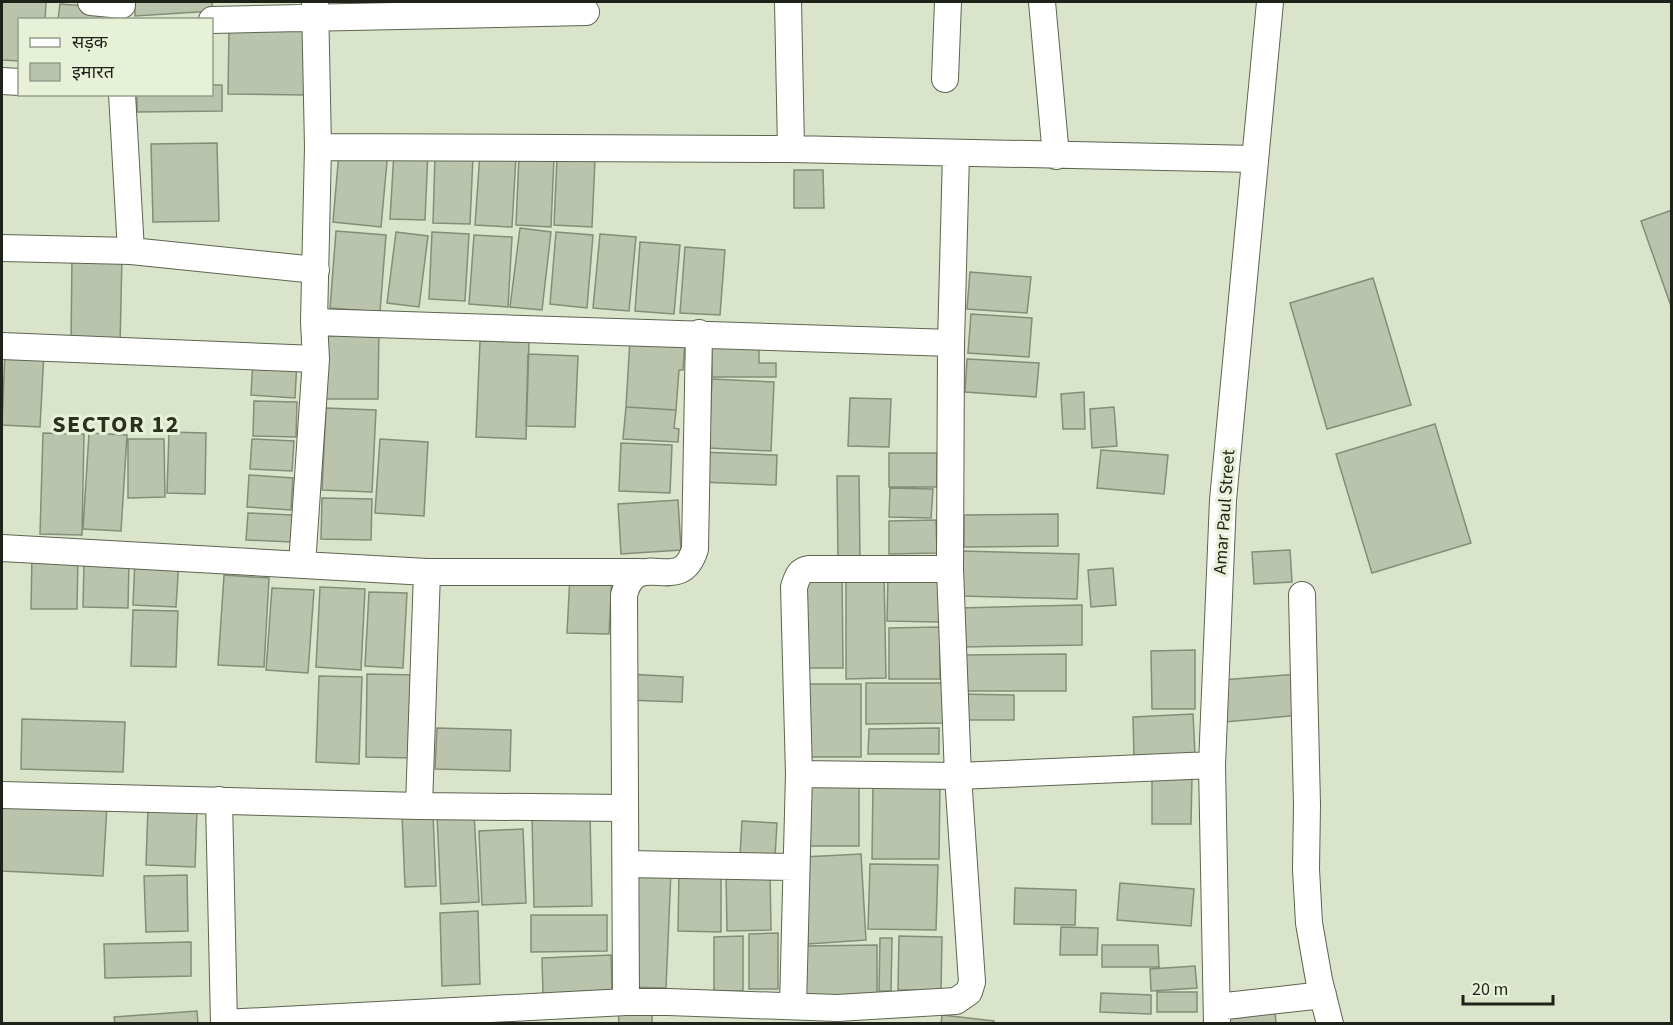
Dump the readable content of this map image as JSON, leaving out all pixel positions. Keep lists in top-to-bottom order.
{
  "streets": {
    "street": ["Amar Paul Street"]
  },
  "districts": ["SECTOR 12"],
  "legend": ["सड़क", "इमारत"],
  "scale_bar": "20 m"
}
